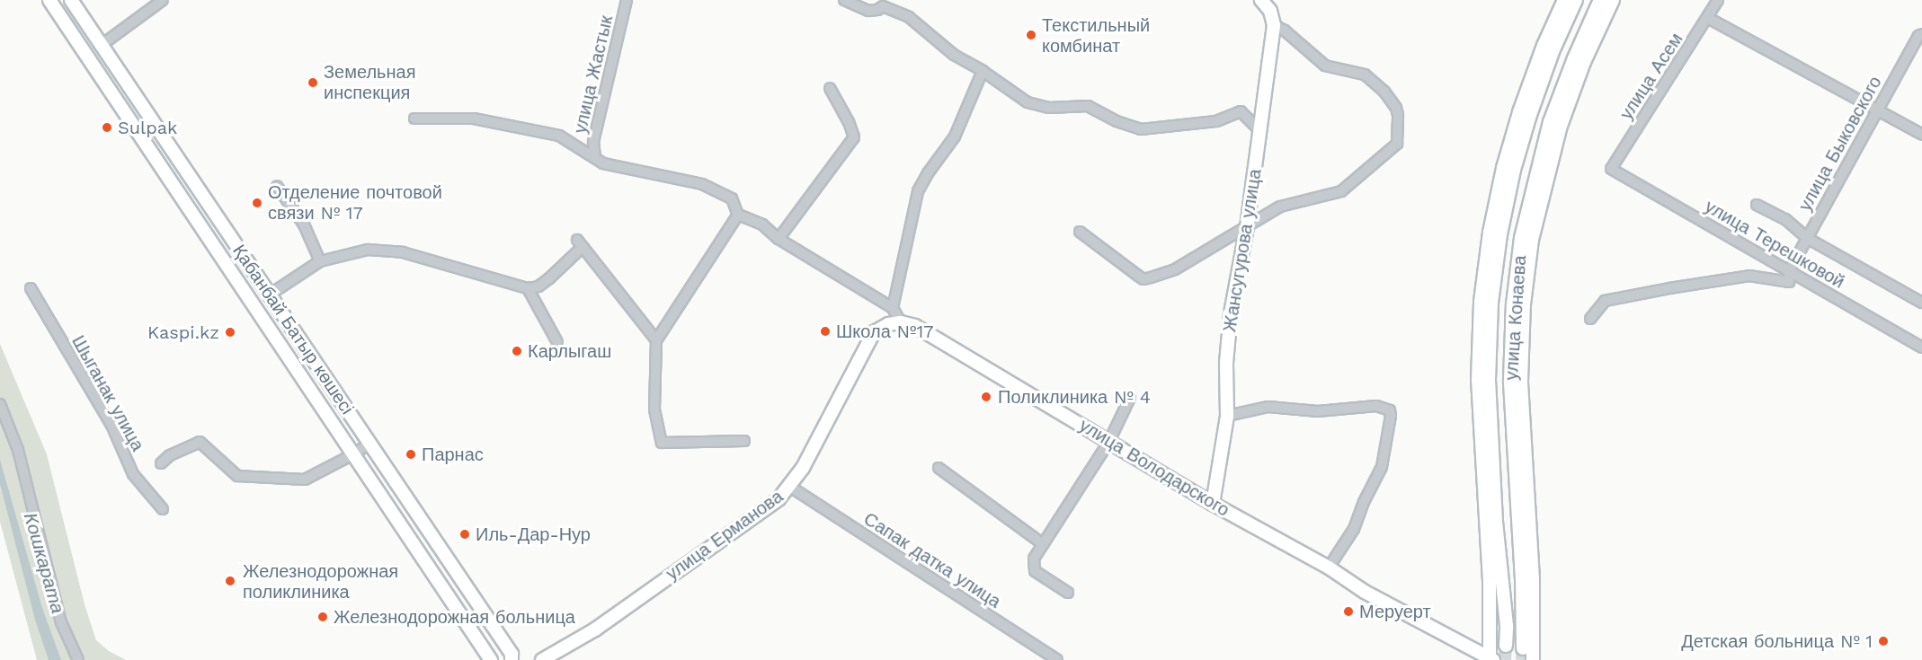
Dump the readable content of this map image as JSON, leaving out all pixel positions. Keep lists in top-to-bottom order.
{
  "streets": {
    "main road": [
      "Жансугурова улица",
      "улица Конаева",
      "Қабанбай Батыр көшесі",
      "улица Володарского",
      "улица Ерманова"
    ],
    "street": [
      "улица Жастык",
      "улица Асем",
      "улица Быковского",
      "улица Терешковой",
      "Шыганак улица",
      "Сапак датка улица"
    ]
  },
  "crossings": [
    ["улица Асем", "улица Терешковой"],
    ["улица Быковского", "улица Терешковой"],
    ["Жансугурова улица", "улица Володарского"],
    ["Қабанбай Батыр көшесі", "Шыганак улица"],
    ["улица Володарского", "улица Ерманова"],
    ["улица Ерманова", "Сапак датка улица"]
  ],
  "water": ["Кошкарата"],
  "places": [
    "Текстильный комбинат",
    "Земельная инспекция",
    "Sulpak",
    "Отделение почтовой связи № 17",
    "Школа №17",
    "Kaspi.kz",
    "Карлыгаш",
    "Поликлиника № 4",
    "Парнас",
    "Иль-Дар-Нур",
    "Железнодорожная поликлиника",
    "Меруерт",
    "Железнодорожная больница",
    "Детская больница № 1"
  ]
}
